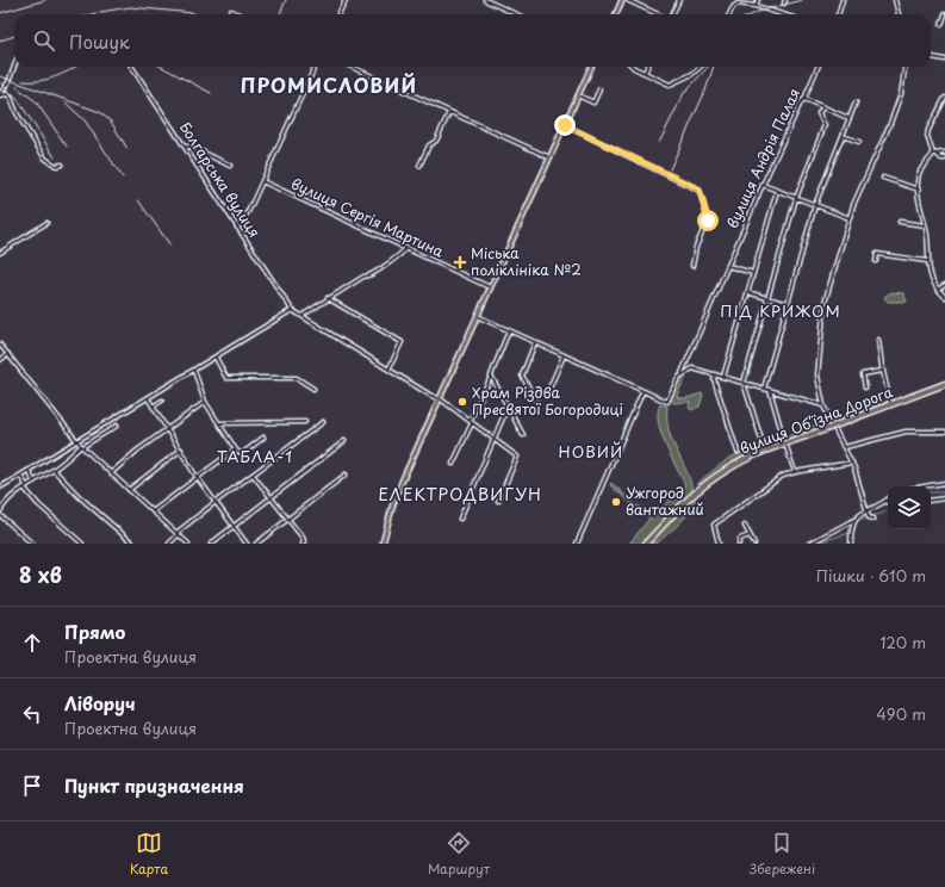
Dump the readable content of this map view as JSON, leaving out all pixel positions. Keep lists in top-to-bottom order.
{
  "streets": {
    "highway": ["вулиця Обʼїзна Дорога"],
    "street": ["вулиця Андрія Палая", "Болгарська вулиця", "вулиця Сергія Мартина"]
  },
  "districts": [
    "ПРОМИСЛОВИЙ",
    "ПІД КРИЖОМ",
    "НОВИЙ",
    "ТАБЛА-1",
    "ЕЛЕКТРОДВИГУН"
  ],
  "places": {
    "health": ["Міська поліклініка №2"],
    "other": ["Храм Різдва Пресвятої Богородиці", "Ужгород вантажний"]
  },
  "page": {
    "search": "Пошук",
    "heading": ["8 хв", "Пішки · 610 m"],
    "list": [
      ["Прямо", "Проектна вулиця", "120 m"],
      ["Ліворуч", "Проектна вулиця", "490 m"],
      "Пункт призначення"
    ],
    "nav": ["Карта", "Маршрут", "Збережені"]
  }
}
